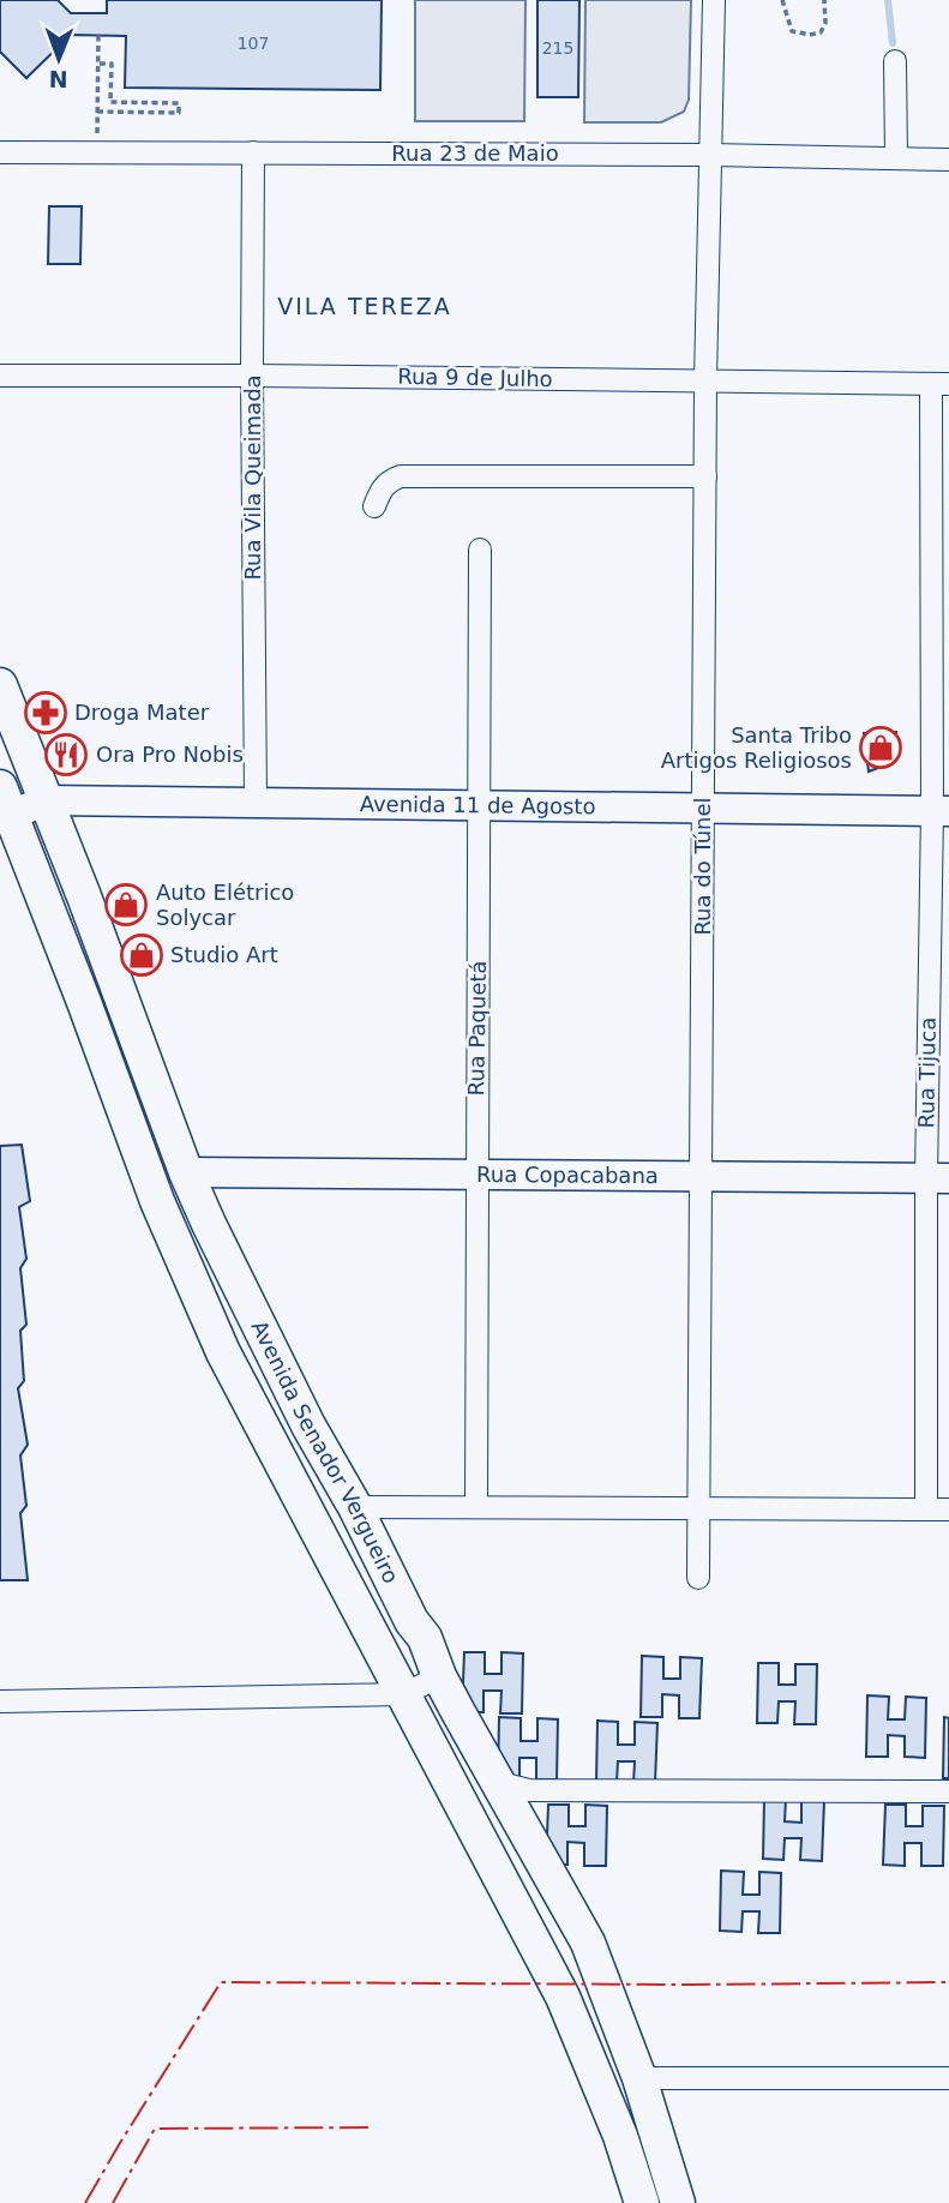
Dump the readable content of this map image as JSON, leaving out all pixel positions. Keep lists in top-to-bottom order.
{
  "streets": {
    "main road": ["Avenida Senador Vergueiro"],
    "street": [
      "Rua 23 de Maio",
      "Rua 9 de Julho",
      "Rua Vila Queimada",
      "Avenida 11 de Agosto",
      "Rua do Túnel",
      "Rua Paquetá",
      "Rua Tijuca",
      "Rua Copacabana"
    ]
  },
  "crossings": [
    ["Rua 23 de Maio", "Rua Vila Queimada"],
    ["Rua 23 de Maio", "Rua do Túnel"],
    ["Rua 9 de Julho", "Rua Vila Queimada"],
    ["Rua 9 de Julho", "Rua do Túnel"],
    ["Rua 9 de Julho", "Rua Tijuca"],
    ["Rua Vila Queimada", "Avenida 11 de Agosto"],
    ["Avenida 11 de Agosto", "Rua do Túnel"],
    ["Avenida 11 de Agosto", "Rua Paquetá"],
    ["Avenida 11 de Agosto", "Rua Tijuca"],
    ["Avenida 11 de Agosto", "Avenida Senador Vergueiro"],
    ["Rua do Túnel", "Rua Copacabana"],
    ["Rua Paquetá", "Rua Copacabana"],
    ["Rua Tijuca", "Rua Copacabana"],
    ["Rua Copacabana", "Avenida Senador Vergueiro"]
  ],
  "districts": ["VILA TEREZA"],
  "places": {
    "pharmacy": ["Droga Mater"],
    "shop": ["Santa Tribo Artigos Religiosos", "Auto Elétrico Solycar", "Studio Art"],
    "restaurant": ["Ora Pro Nobis"]
  },
  "house_numbers": ["107", "215"],
  "north": "bottom"
}
